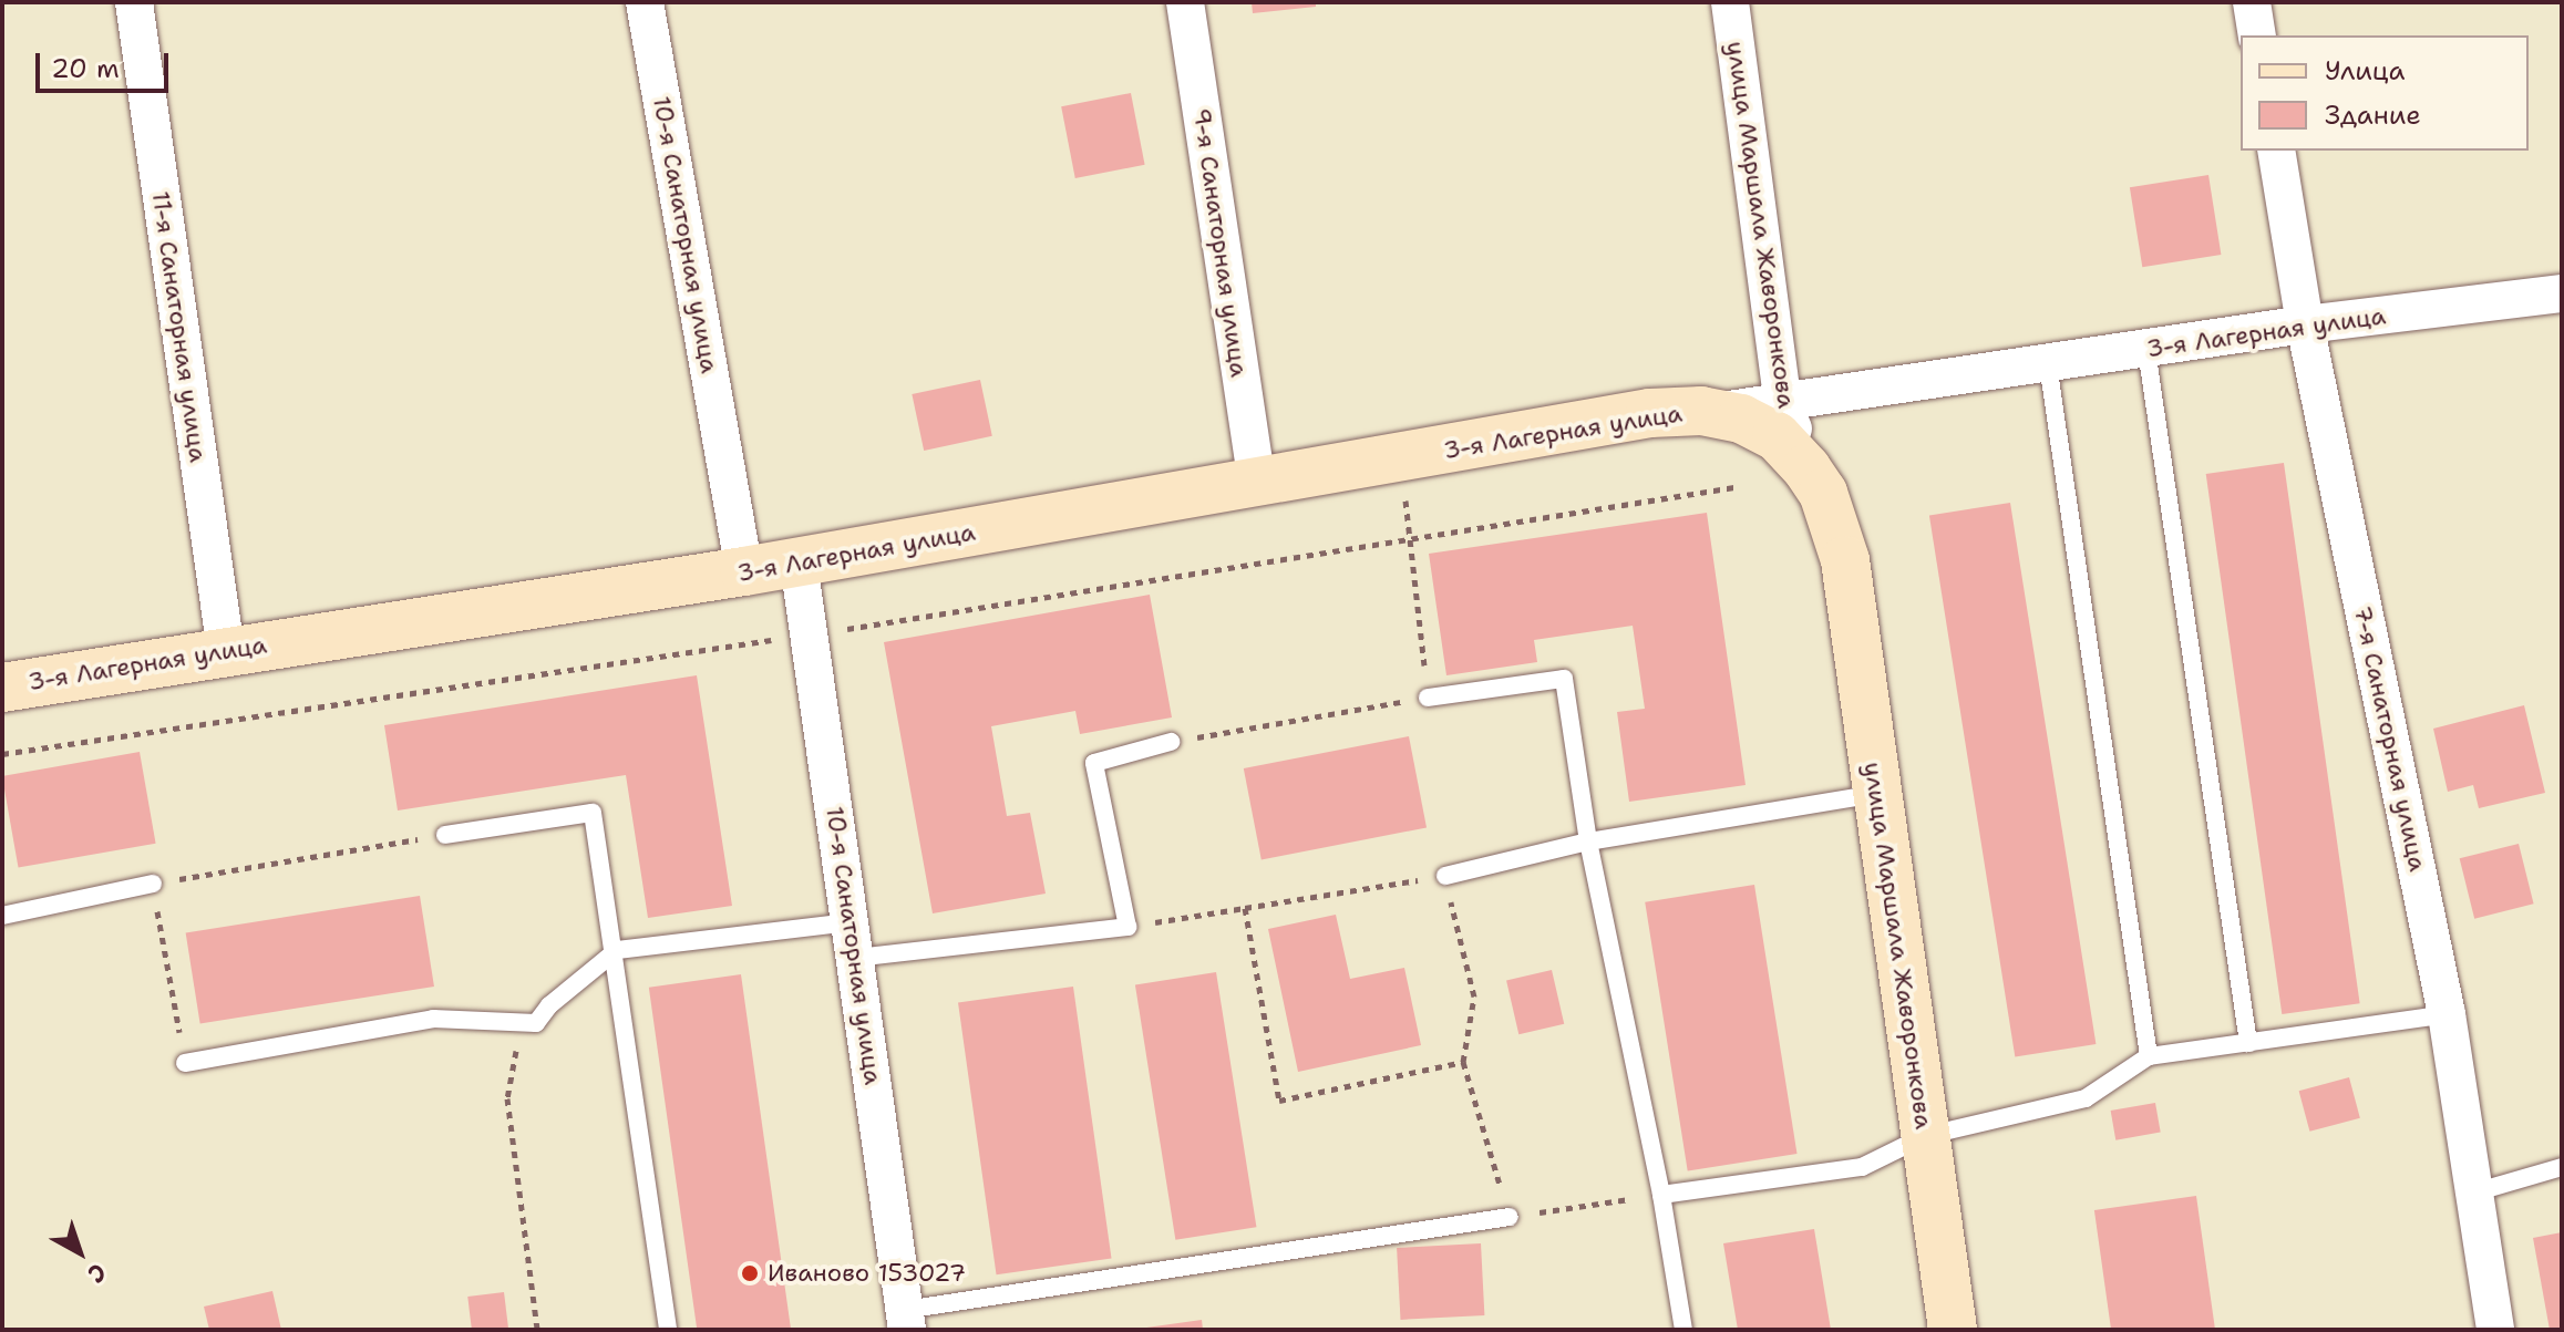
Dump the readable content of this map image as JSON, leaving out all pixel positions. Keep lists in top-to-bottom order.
{
  "streets": {
    "main road": ["улица Маршала Жаворонкова", "3-я Лагерная улица"],
    "street": [
      "10-я Санаторная улица",
      "9-я Санаторная улица",
      "11-я Санаторная улица",
      "7-я Санаторная улица"
    ]
  },
  "crossings": [
    ["улица Маршала Жаворонкова", "3-я Лагерная улица"],
    ["10-я Санаторная улица", "3-я Лагерная улица"],
    ["9-я Санаторная улица", "3-я Лагерная улица"],
    ["11-я Санаторная улица", "3-я Лагерная улица"],
    ["3-я Лагерная улица", "7-я Санаторная улица"]
  ],
  "places": ["Иваново 153027"],
  "legend": ["Улица", "Здание"],
  "scale_bar": "20 m",
  "north": "bottom right"
}
